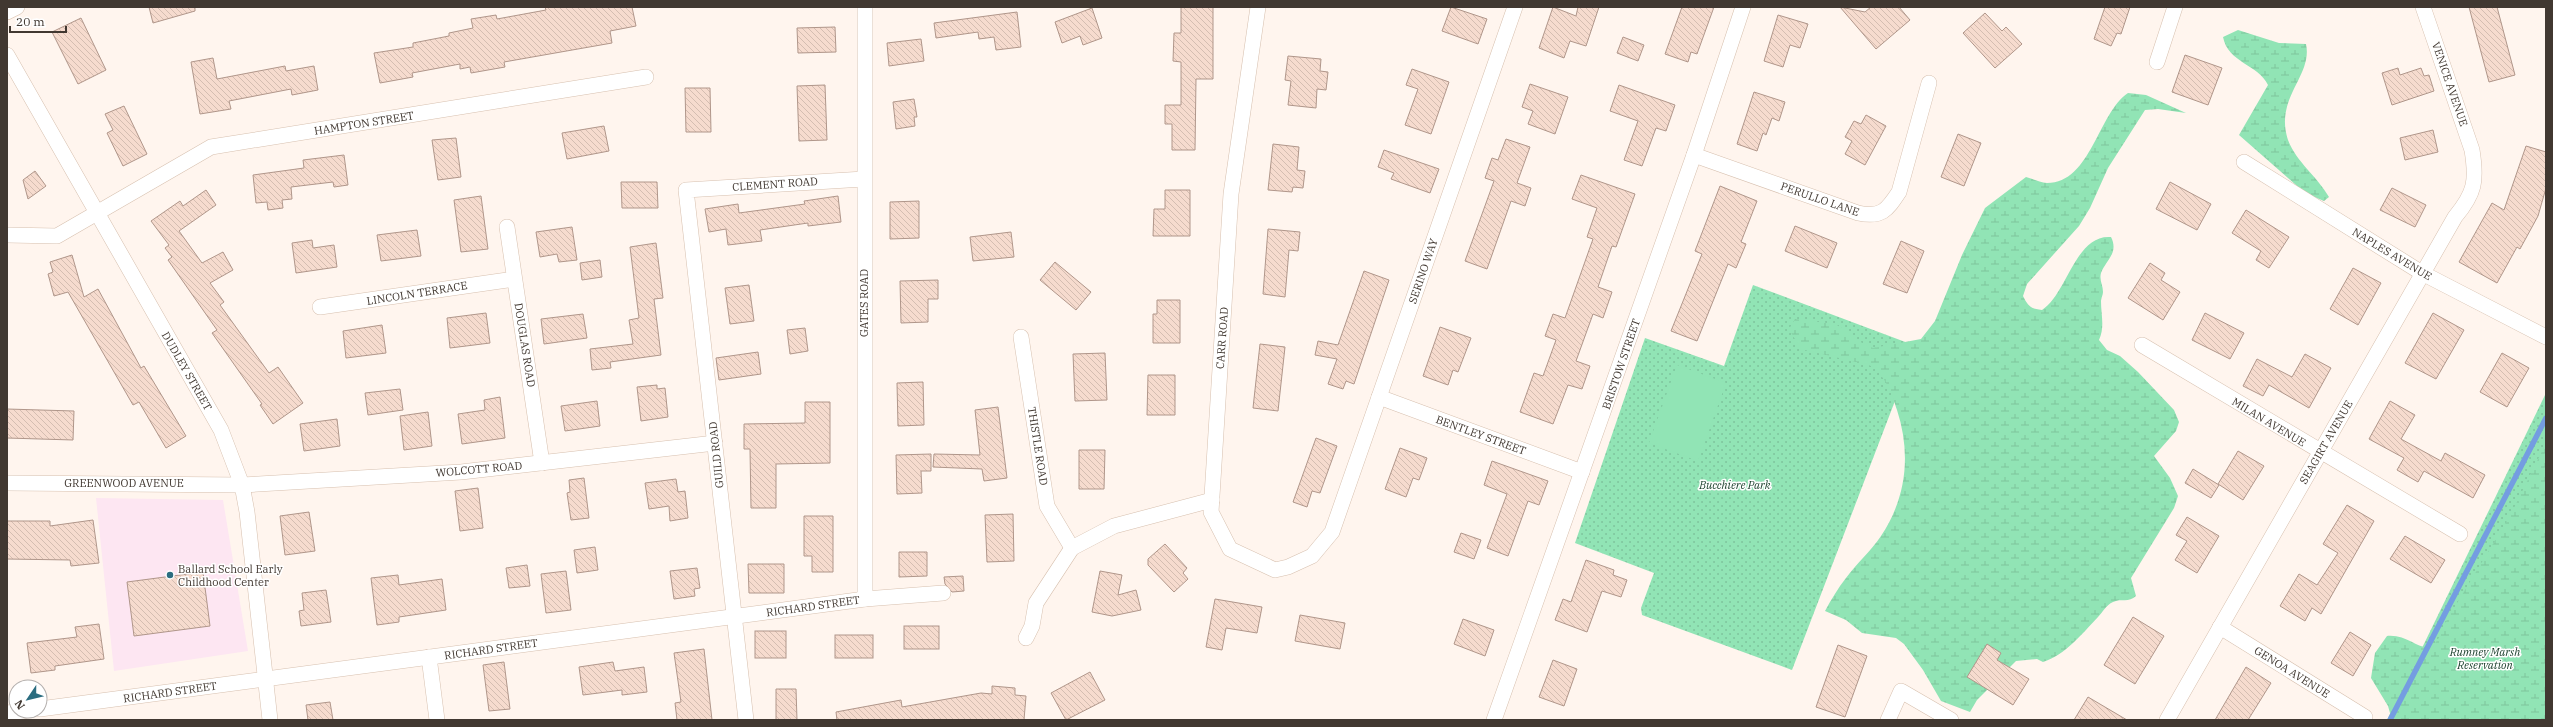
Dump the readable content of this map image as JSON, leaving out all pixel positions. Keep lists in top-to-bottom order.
{
  "streets": {
    "street": [
      "VENICE AVENUE",
      "HAMPTON STREET",
      "CLEMENT ROAD",
      "PERULLO LANE",
      "NAPLES AVENUE",
      "SERINO WAY",
      "LINCOLN TERRACE",
      "GATES ROAD",
      "CARR ROAD",
      "DOUGLAS ROAD",
      "BRISTOW STREET",
      "DUDLEY STREET",
      "MILAN AVENUE",
      "BENTLEY STREET",
      "SEAGIRT AVENUE",
      "THISTLE ROAD",
      "GUILD ROAD",
      "WOLCOTT ROAD",
      "GREENWOOD AVENUE",
      "RICHARD STREET",
      "GENOA AVENUE"
    ]
  },
  "crossings": [
    ["VENICE AVENUE", "SEAGIRT AVENUE"],
    ["HAMPTON STREET", "DUDLEY STREET"],
    ["CLEMENT ROAD", "GATES ROAD"],
    ["CLEMENT ROAD", "GUILD ROAD"],
    ["PERULLO LANE", "BRISTOW STREET"],
    ["NAPLES AVENUE", "SEAGIRT AVENUE"],
    ["SERINO WAY", "CARR ROAD"],
    ["SERINO WAY", "BENTLEY STREET"],
    ["LINCOLN TERRACE", "DOUGLAS ROAD"],
    ["GATES ROAD", "RICHARD STREET"],
    ["DOUGLAS ROAD", "WOLCOTT ROAD"],
    ["BRISTOW STREET", "BENTLEY STREET"],
    ["DUDLEY STREET", "WOLCOTT ROAD"],
    ["DUDLEY STREET", "GREENWOOD AVENUE"],
    ["DUDLEY STREET", "RICHARD STREET"],
    ["MILAN AVENUE", "SEAGIRT AVENUE"],
    ["SEAGIRT AVENUE", "GENOA AVENUE"],
    ["GUILD ROAD", "WOLCOTT ROAD"],
    ["GUILD ROAD", "RICHARD STREET"],
    ["WOLCOTT ROAD", "GREENWOOD AVENUE"]
  ],
  "parks": ["Bucchiere Park", "Rumney Marsh Reservation"],
  "places": ["Ballard School Early Childhood Center"],
  "scale_bar": "20 m",
  "north": "bottom left"
}
